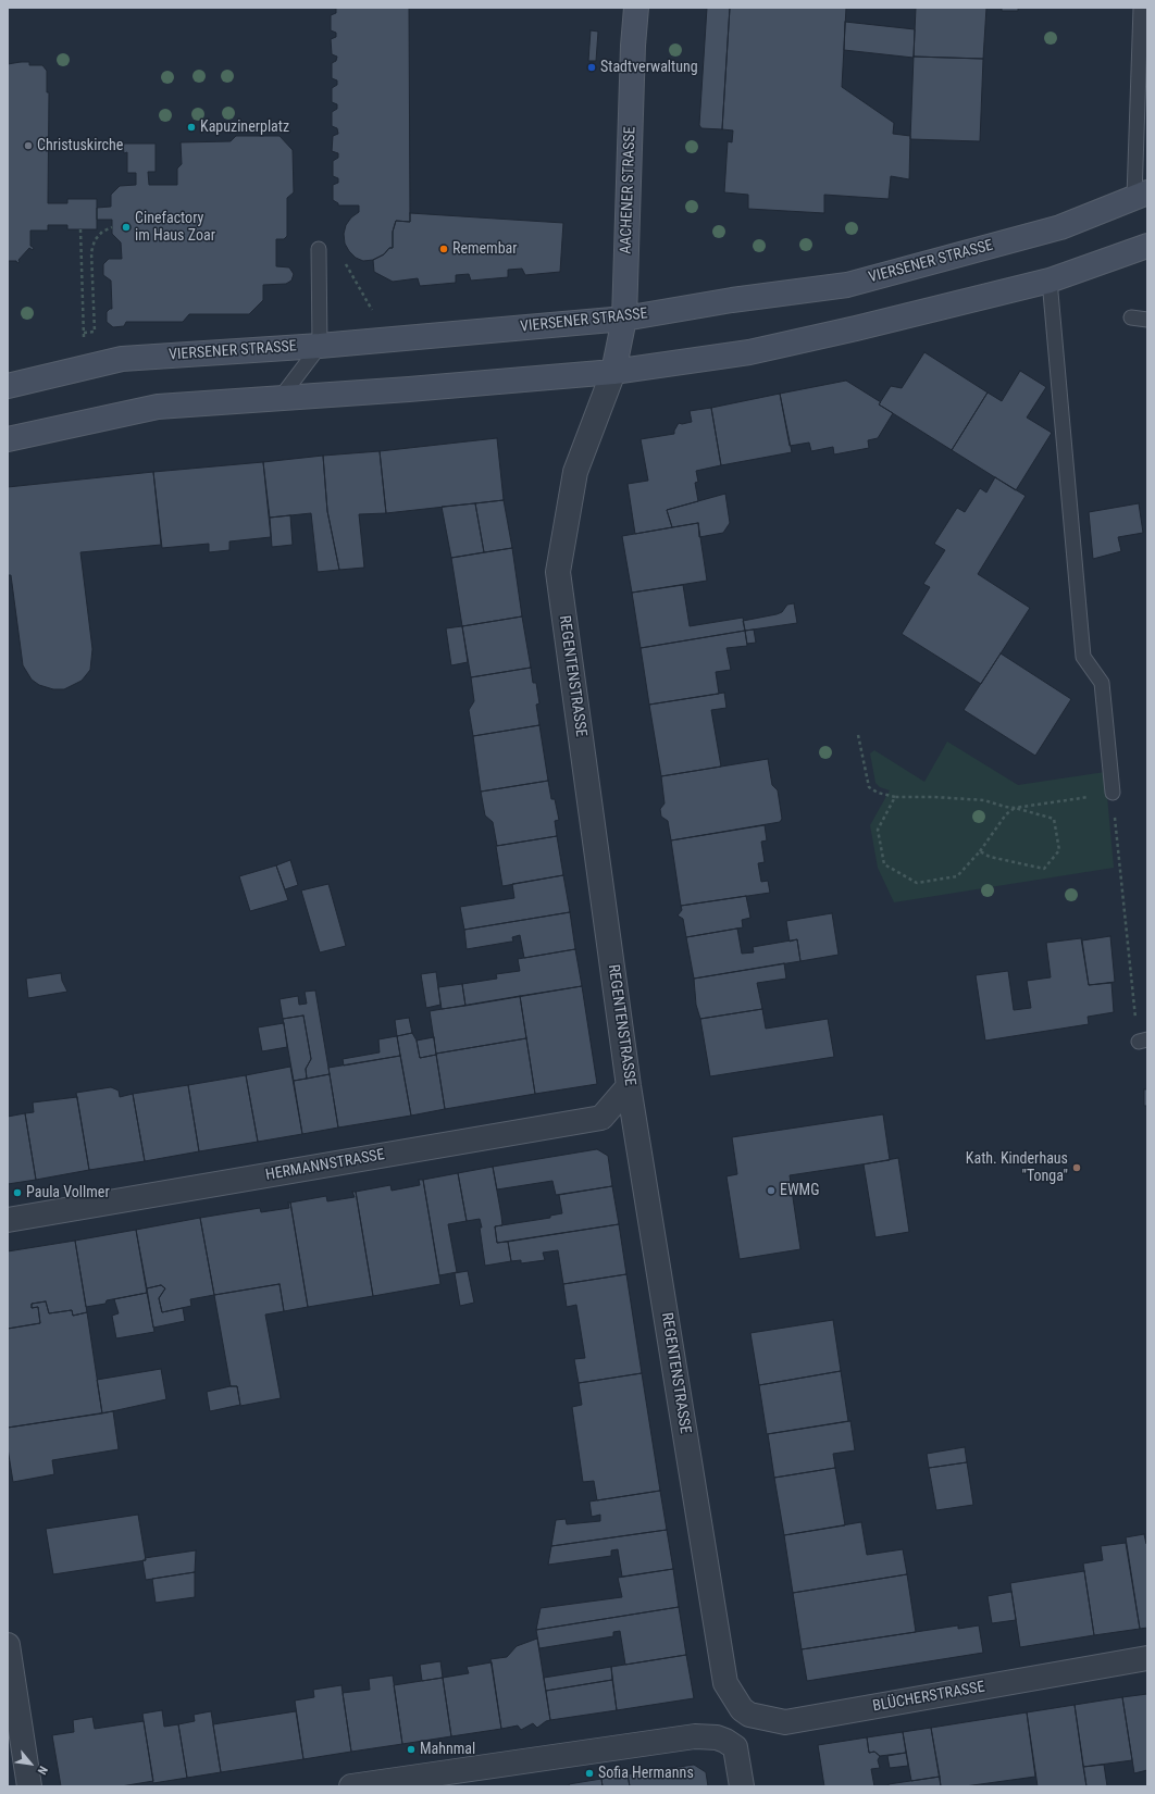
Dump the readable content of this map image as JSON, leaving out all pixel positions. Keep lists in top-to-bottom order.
{
  "streets": {
    "main road": ["AACHENER STRASSE", "VIERSENER STRASSE"],
    "street": ["REGENTENSTRASSE", "HERMANNSTRASSE", "BLÜCHERSTRASSE"]
  },
  "crossings": [
    ["AACHENER STRASSE", "VIERSENER STRASSE"],
    ["AACHENER STRASSE", "REGENTENSTRASSE"],
    ["REGENTENSTRASSE", "HERMANNSTRASSE"],
    ["REGENTENSTRASSE", "BLÜCHERSTRASSE"]
  ],
  "places": [
    "Stadtverwaltung",
    "Kapuzinerplatz",
    "Christuskirche",
    "Cinefactory im Haus Zoar",
    "Remembar",
    "Kath. Kinderhaus \"Tonga\"",
    "EWMG",
    "Paula Vollmer",
    "Mahnmal",
    "Sofia Hermanns"
  ],
  "north": "bottom right"
}
